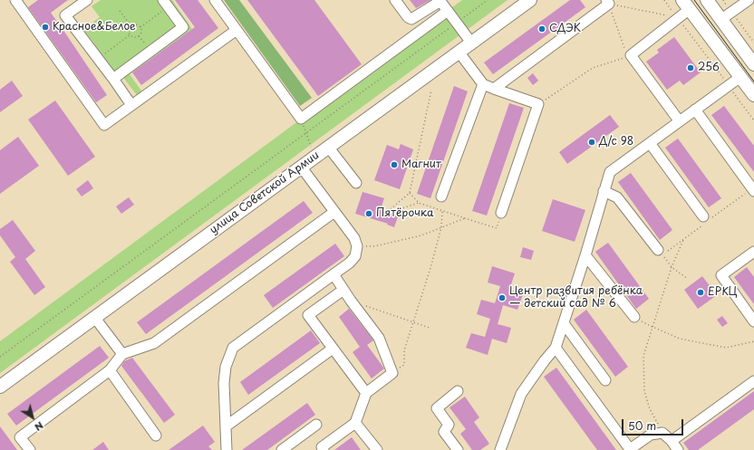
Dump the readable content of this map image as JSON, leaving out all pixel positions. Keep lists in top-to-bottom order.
{
  "streets": {
    "main road": ["улица Советской Армии"]
  },
  "places": [
    "Красное&Белое",
    "СДЭК",
    "256",
    "Д/с 98",
    "Магнит",
    "Пятёрочка",
    "ЕРКЦ",
    "Центр развития ребёнка — детский сад № 6"
  ],
  "scale_bar": "50 m",
  "north": "bottom right"
}
